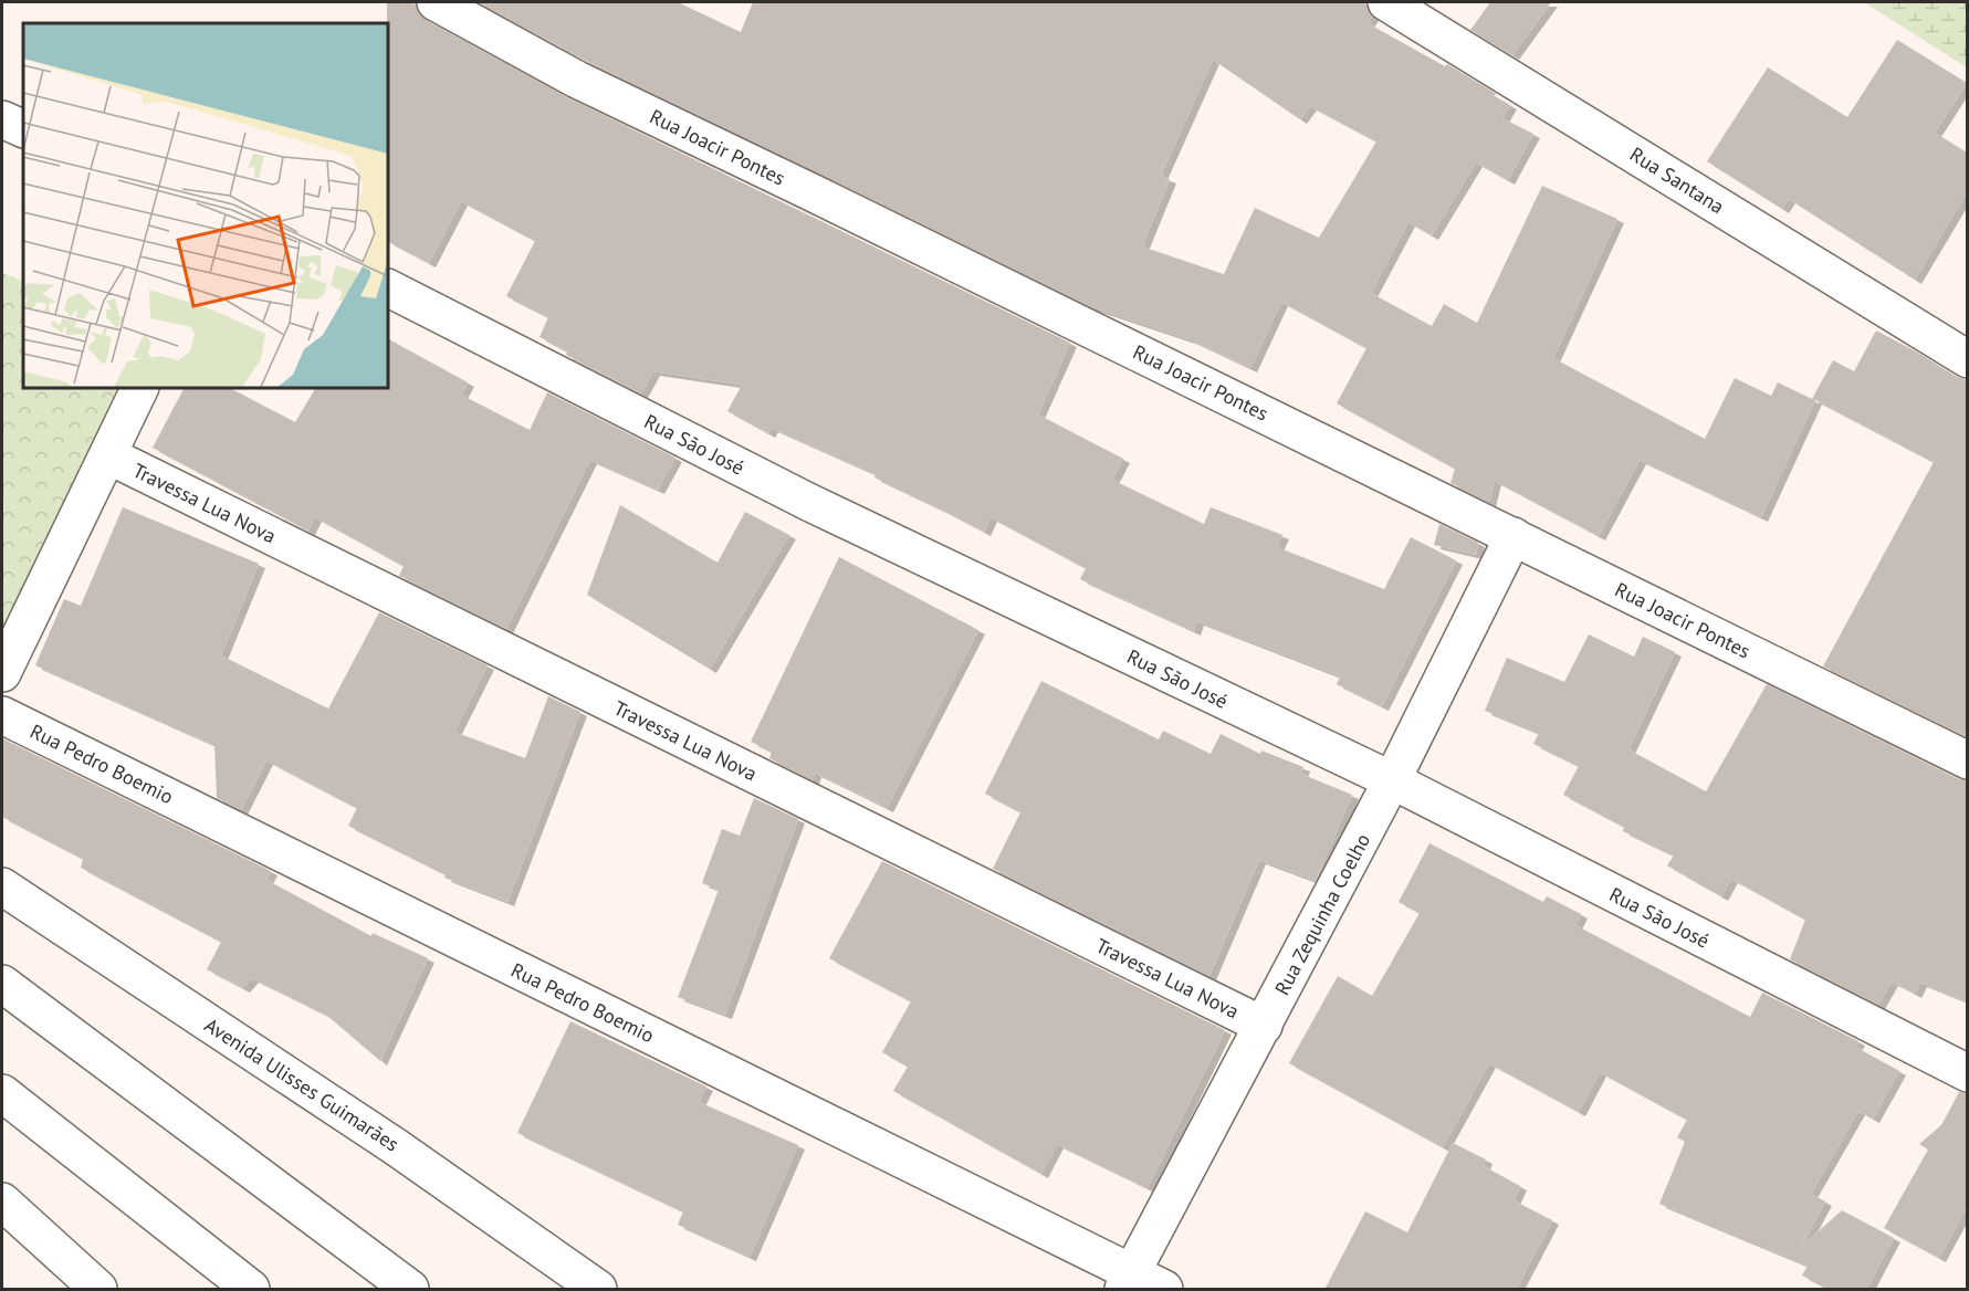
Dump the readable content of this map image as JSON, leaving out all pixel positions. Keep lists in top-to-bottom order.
{
  "streets": {
    "street": [
      "Rua Joacir Pontes",
      "Rua Santana",
      "Rua São José",
      "Travessa Lua Nova",
      "Rua Pedro Boemio",
      "Rua Zequinha Coelho",
      "Avenida Ulisses Guimarães"
    ]
  },
  "crossings": [
    ["Rua Joacir Pontes", "Rua Zequinha Coelho"],
    ["Rua São José", "Rua Zequinha Coelho"],
    ["Travessa Lua Nova", "Rua Zequinha Coelho"],
    ["Rua Pedro Boemio", "Rua Zequinha Coelho"]
  ]
}
